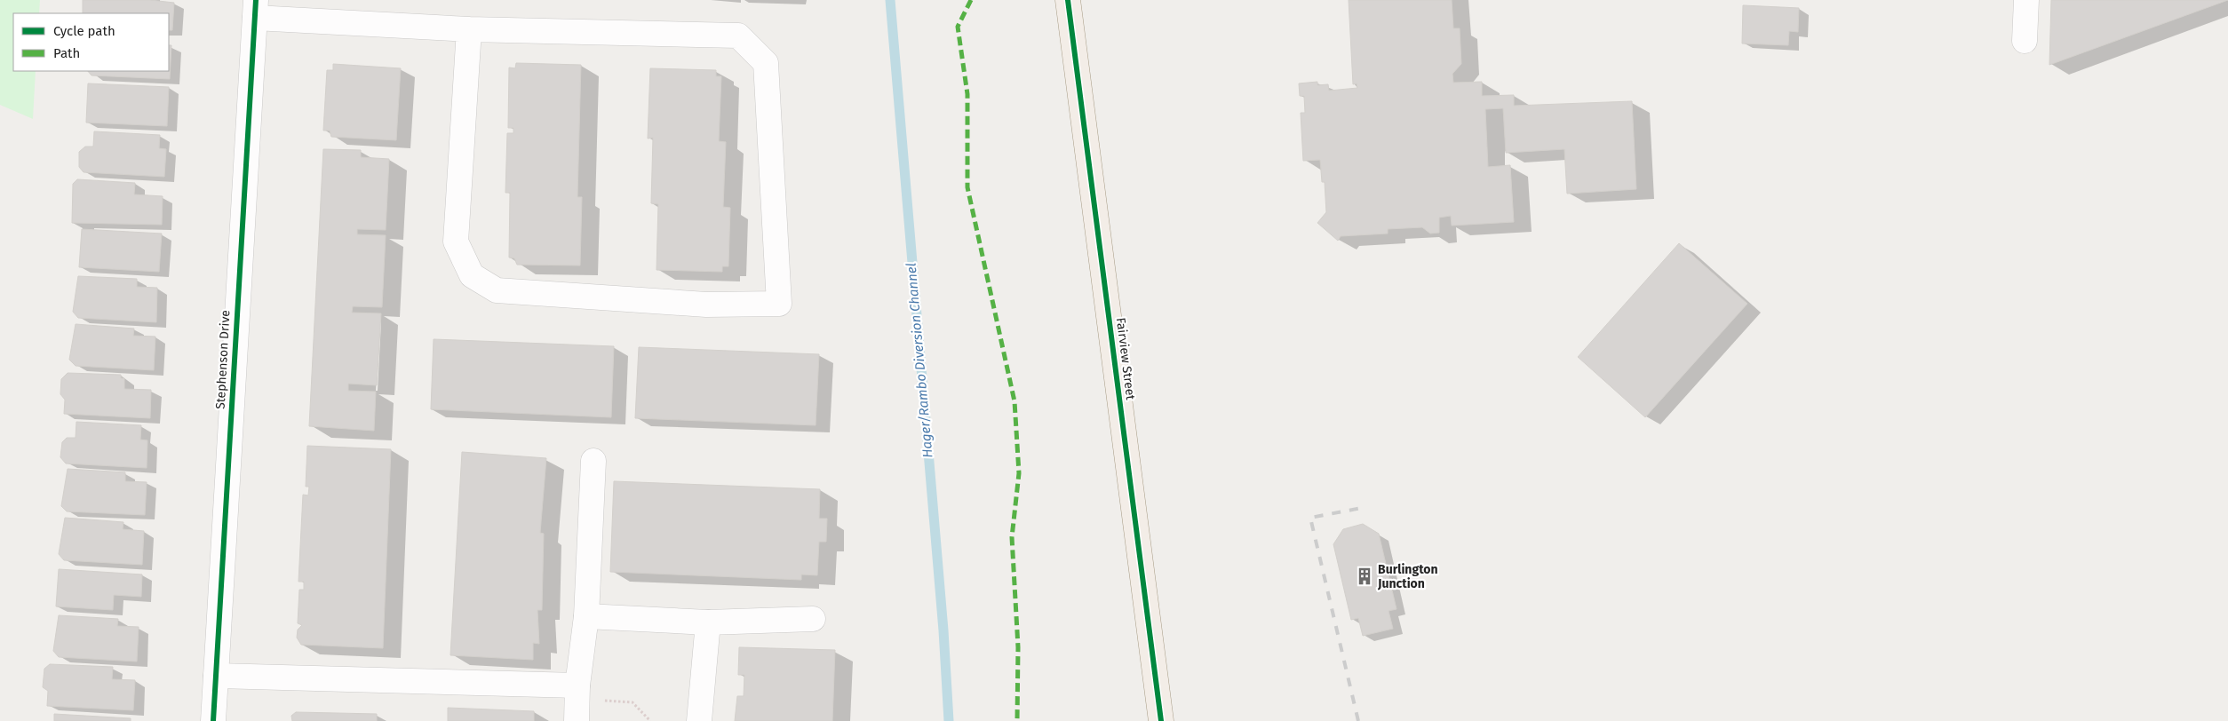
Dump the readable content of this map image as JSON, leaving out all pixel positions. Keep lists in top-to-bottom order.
{
  "streets": {
    "main road": ["Fairview Street"],
    "street": ["Stephenson Drive"]
  },
  "water": ["Hager/Rambo Diversion Channel"],
  "places": {
    "building": ["Burlington Junction"]
  },
  "legend": ["Cycle path", "Path"]
}
